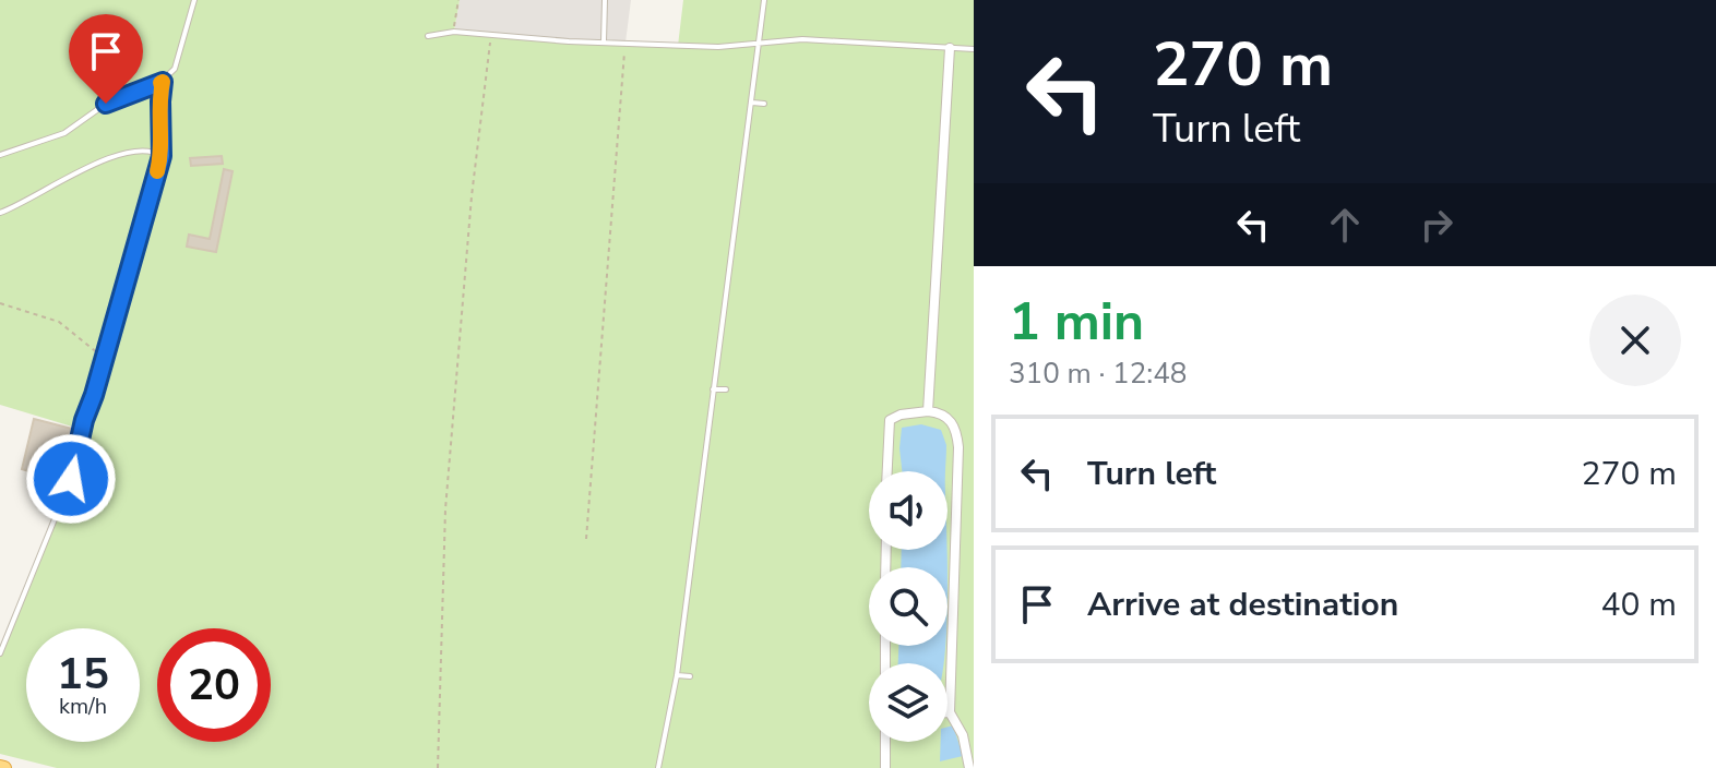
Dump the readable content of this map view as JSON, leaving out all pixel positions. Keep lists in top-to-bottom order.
{
  "page": {
    "turn": ["270 m", "Turn left"],
    "heading": ["1 min", "310 m · 12:48"],
    "list": [
      {
        "name": "Turn left",
        "value": "270 m"
      },
      {
        "name": "Arrive at destination",
        "value": "40 m"
      }
    ],
    "speed": "15 km/h",
    "limit": "20"
  }
}
